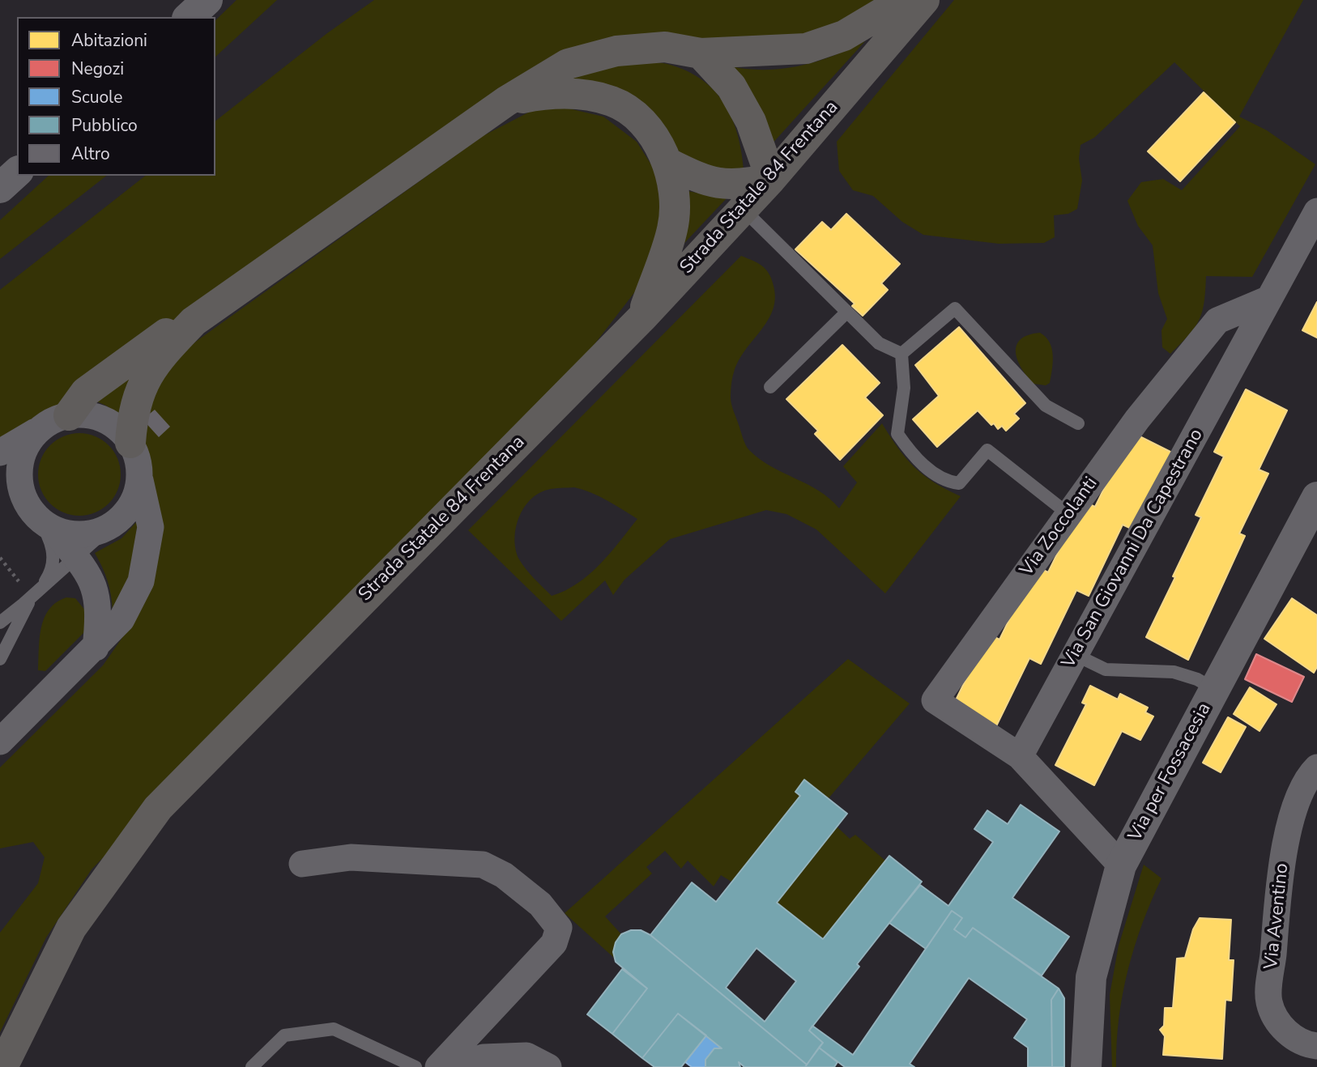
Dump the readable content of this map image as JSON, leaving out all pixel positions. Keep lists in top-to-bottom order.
{
  "streets": {
    "main road": ["Strada Statale 84 Frentana"],
    "street": [
      "Via Zoccolanti",
      "Via San Giovanni Da Capestrano",
      "Via per Fossacesia",
      "Via Aventino"
    ]
  },
  "crossings": [
    ["Via Zoccolanti", "Via San Giovanni Da Capestrano"]
  ],
  "legend": [
    "Abitazioni",
    "Negozi",
    "Scuole",
    "Pubblico",
    "Altro"
  ]
}
